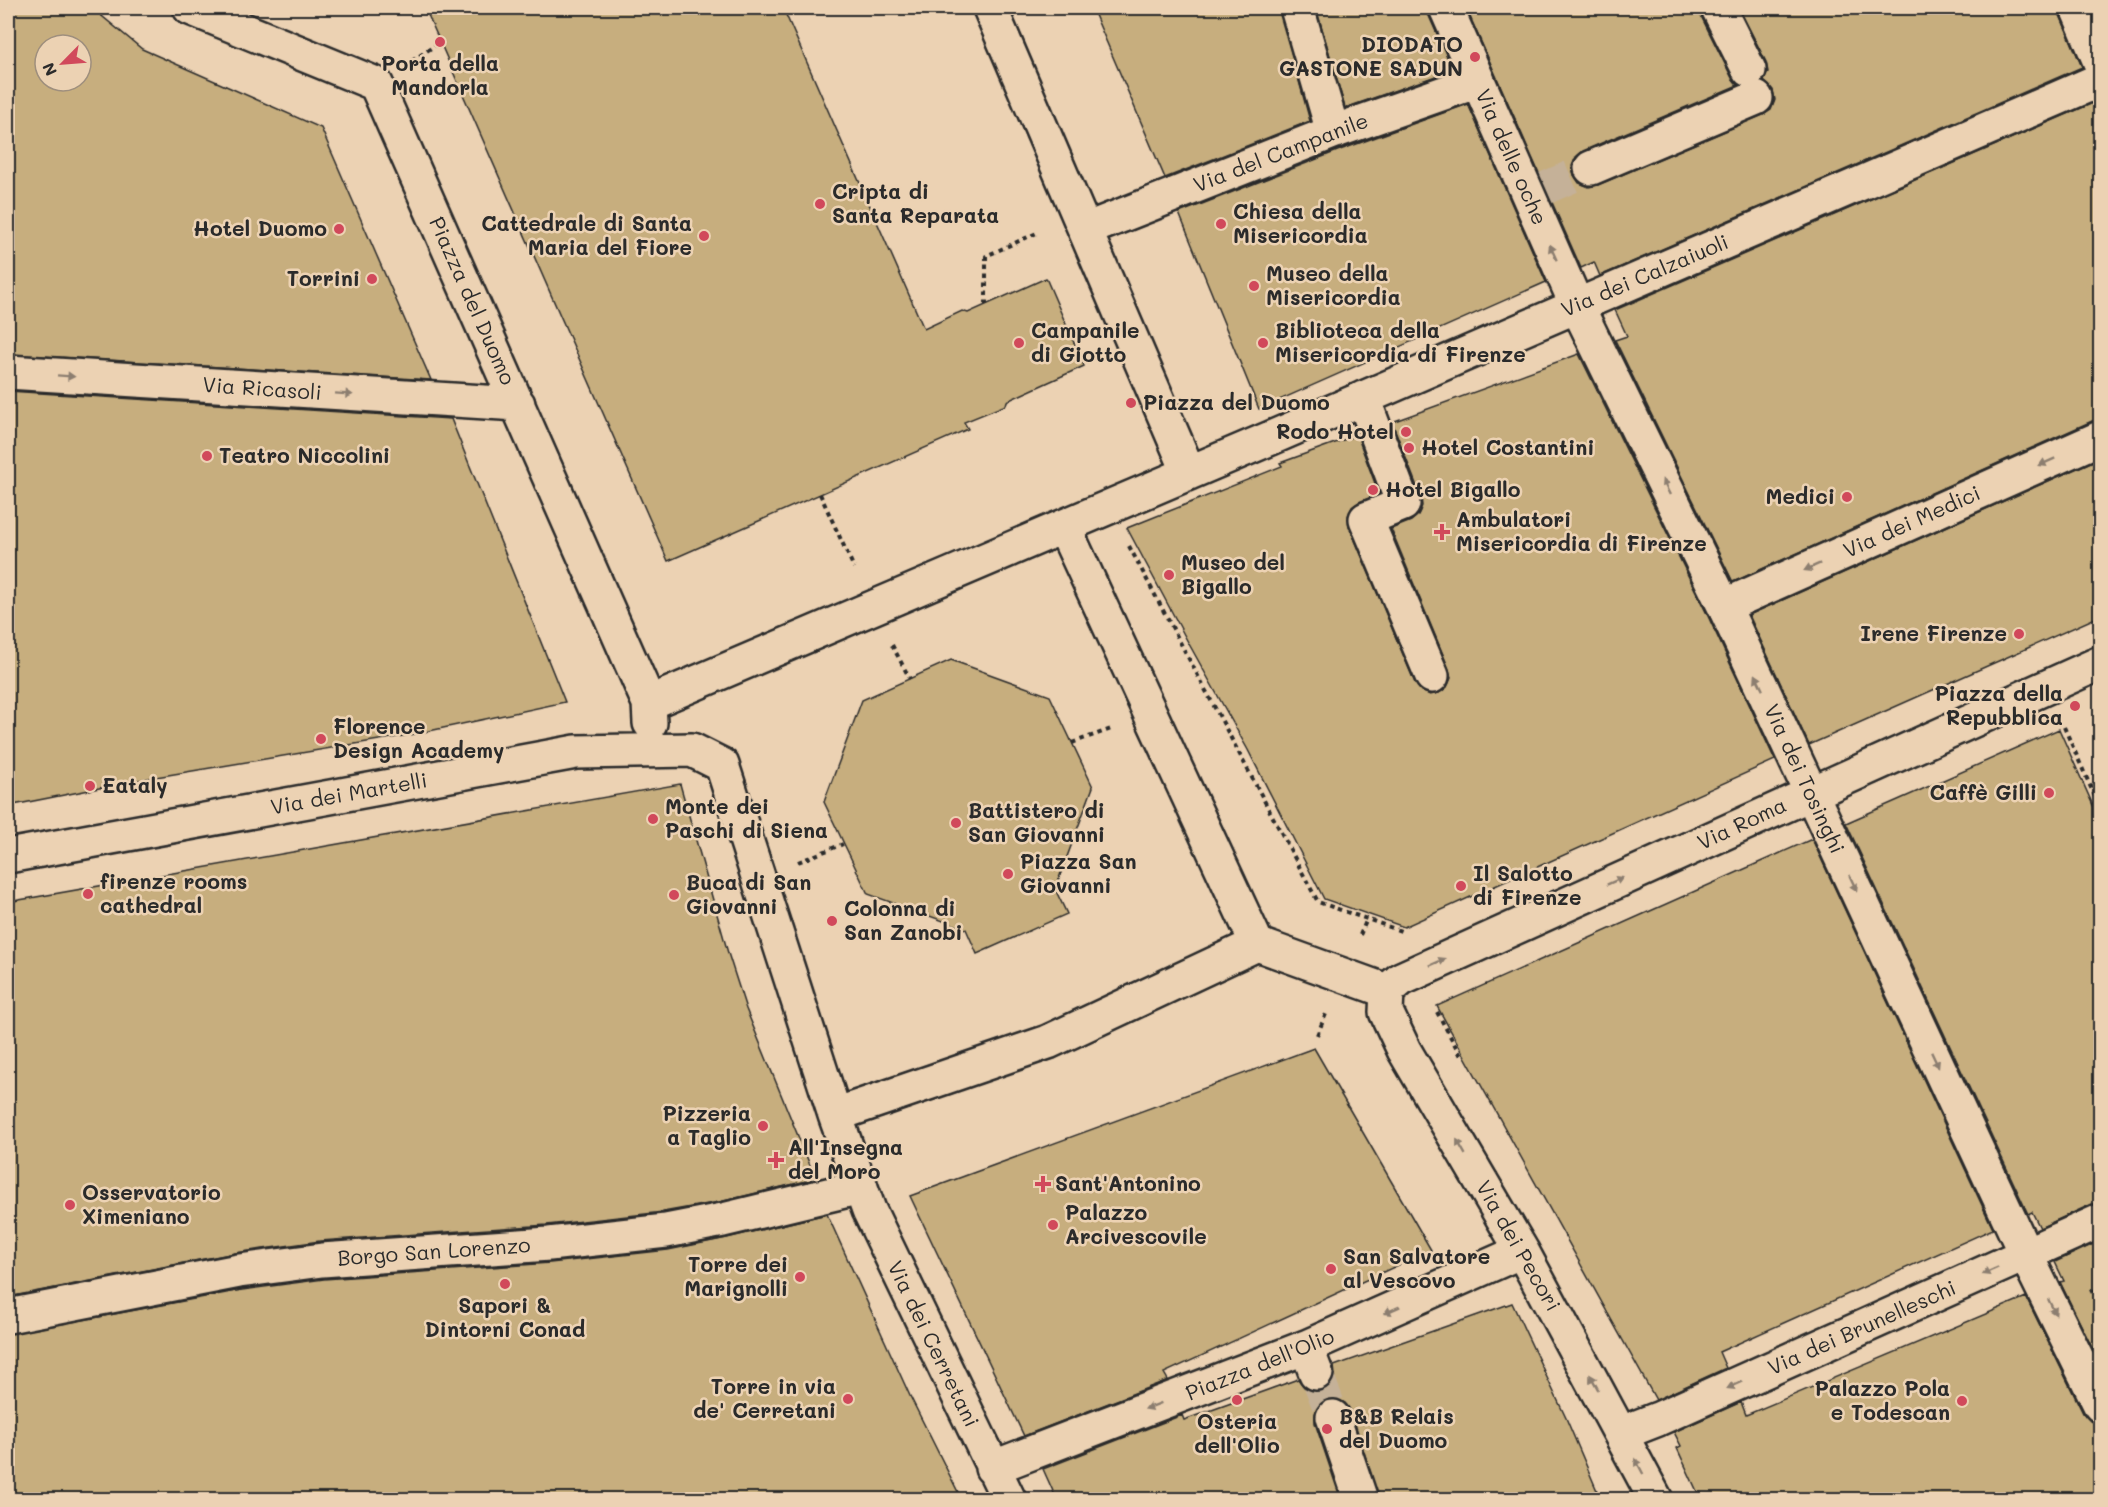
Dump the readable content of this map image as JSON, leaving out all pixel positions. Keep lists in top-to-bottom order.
{
  "streets": {
    "street": [
      "Via del Campanile",
      "Via delle oche",
      "Via dei Calzaiuoli",
      "Piazza del Duomo",
      "Via Ricasoli",
      "Via dei Medici",
      "Via dei Tosinghi",
      "Via dei Martelli",
      "Via Roma",
      "Via dei Pecori",
      "Borgo San Lorenzo",
      "Via dei Brunelleschi",
      "Via dei Cerretani",
      "Piazza dell'Olio"
    ]
  },
  "crossings": [
    ["Via del Campanile", "Via delle oche"],
    ["Via delle oche", "Via dei Calzaiuoli"],
    ["Via delle oche", "Via dei Tosinghi"],
    ["Via dei Calzaiuoli", "Via dei Tosinghi"],
    ["Piazza del Duomo", "Via Ricasoli"],
    ["Piazza del Duomo", "Via dei Martelli"],
    ["Via dei Medici", "Via dei Tosinghi"],
    ["Via dei Tosinghi", "Via Roma"],
    ["Via dei Tosinghi", "Via dei Brunelleschi"],
    ["Via Roma", "Via dei Pecori"],
    ["Via dei Pecori", "Via dei Brunelleschi"],
    ["Via dei Pecori", "Piazza dell'Olio"],
    ["Borgo San Lorenzo", "Via dei Cerretani"],
    ["Via dei Cerretani", "Piazza dell'Olio"]
  ],
  "one_way": [
    "Via delle oche",
    "Via Ricasoli",
    "Via dei Medici",
    "Via Roma",
    "Via dei Pecori",
    "Via dei Brunelleschi",
    "Piazza dell'Olio"
  ],
  "places": {
    "other": [
      "Porta della Mandorla",
      "DIODATO GASTONE SADUN",
      "Cripta di Santa Reparata",
      "Chiesa della Misericordia",
      "Hotel Duomo",
      "Cattedrale di Santa Maria del Fiore",
      "Torrini",
      "Museo della Misericordia",
      "Campanile di Giotto",
      "Biblioteca della Misericordia di Firenze",
      "Piazza del Duomo",
      "Rodo Hotel",
      "Hotel Costantini",
      "Teatro Niccolini",
      "Hotel Bigallo",
      "Medici",
      "Museo del Bigallo",
      "Irene Firenze",
      "Piazza della Repubblica",
      "Florence Design Academy",
      "Eataly",
      "Caffè Gilli",
      "Monte dei Paschi di Siena",
      "Battistero di San Giovanni",
      "Piazza San Giovanni",
      "Il Salotto di Firenze",
      "firenze rooms cathedral",
      "Buca di San Giovanni",
      "Colonna di San Zanobi",
      "Pizzeria a Taglio",
      "Osservatorio Ximeniano",
      "Palazzo Arcivescovile",
      "San Salvatore al Vescovo",
      "Torre dei Marignolli",
      "Sapori & Dintorni Conad",
      "Torre in via de' Cerretani",
      "Osteria dell'Olio",
      "Palazzo Pola e Todescan",
      "B&B Relais del Duomo"
    ],
    "health": ["Ambulatori Misericordia di Firenze", "All'Insegna del Moro", "Sant'Antonino"]
  },
  "north": "bottom left"
}
